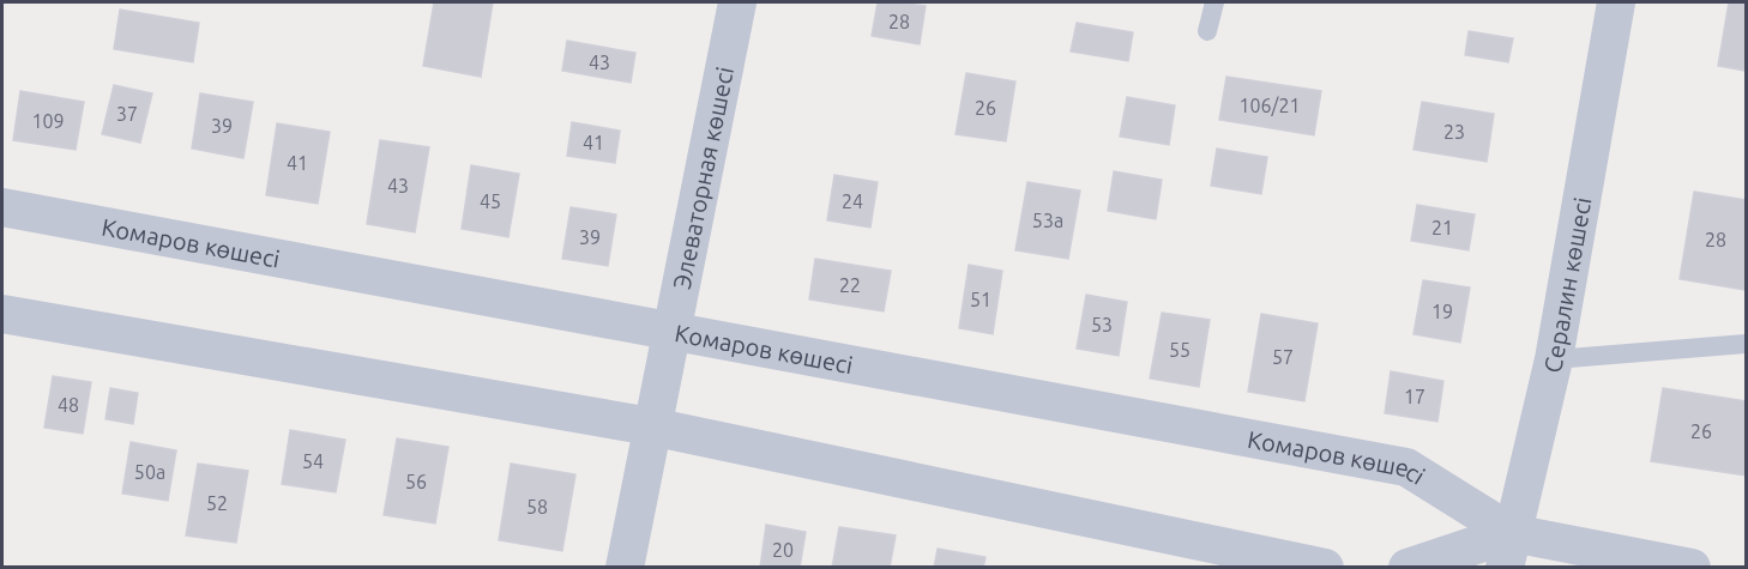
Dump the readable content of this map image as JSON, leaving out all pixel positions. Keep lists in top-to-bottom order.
{
  "streets": {
    "street": ["Элеваторная көшесі", "Комаров көшесі", "Сералин көшесі"]
  },
  "crossings": [
    ["Элеваторная көшесі", "Комаров көшесі"],
    ["Комаров көшесі", "Сералин көшесі"]
  ],
  "house_numbers": [
    "28",
    "43",
    "106/21",
    "26",
    "37",
    "109",
    "39",
    "23",
    "41",
    "41",
    "43",
    "45",
    "24",
    "53а",
    "21",
    "39",
    "28",
    "22",
    "51",
    "19",
    "53",
    "55",
    "57",
    "17",
    "48",
    "26",
    "54",
    "50а",
    "56",
    "52",
    "58",
    "20"
  ]
}
